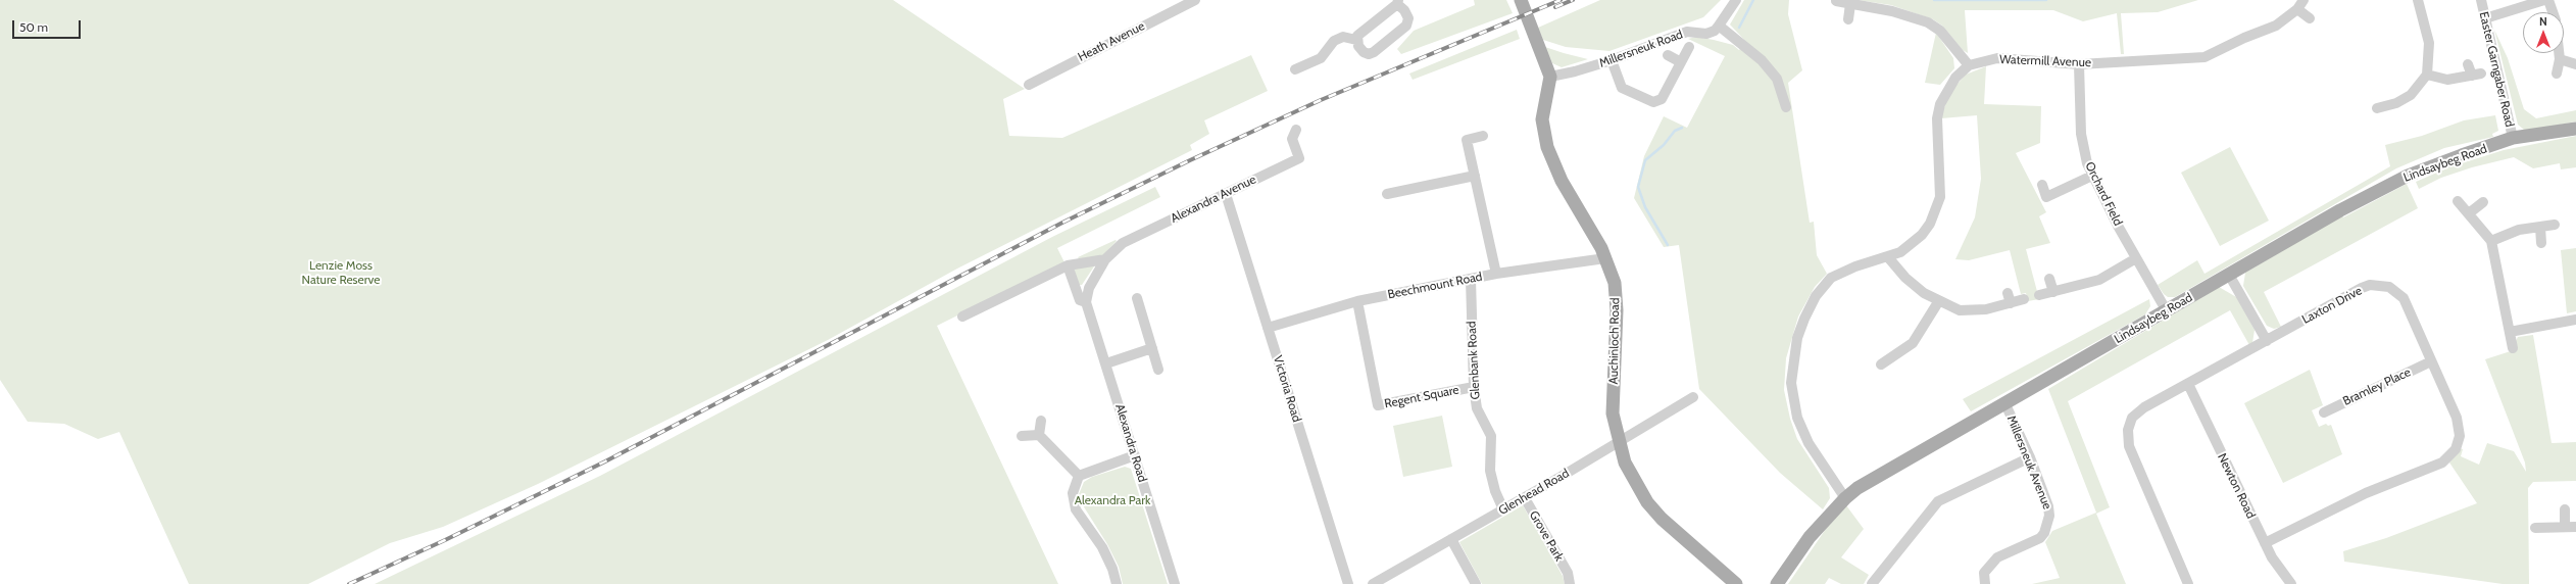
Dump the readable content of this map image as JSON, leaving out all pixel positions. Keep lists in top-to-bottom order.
{
  "streets": {
    "main road": ["Lindsaybeg Road", "Auchinloch Road"],
    "street": [
      "Heath Avenue",
      "Millersneuk Road",
      "Watermill Avenue",
      "Easter Garngaber Road",
      "Orchard Field",
      "Alexandra Avenue",
      "Beechmount Road",
      "Laxton Drive",
      "Glenbank Road",
      "Bramley Place",
      "Victoria Road",
      "Regent Square",
      "Alexandra Road",
      "Millersneuk Avenue",
      "Newton Road",
      "Glenhead Road",
      "Grove Park"
    ]
  },
  "crossings": [
    ["Millersneuk Road", "Auchinloch Road"],
    ["Watermill Avenue", "Orchard Field"],
    ["Easter Garngaber Road", "Lindsaybeg Road"],
    ["Lindsaybeg Road", "Orchard Field"],
    ["Lindsaybeg Road", "Millersneuk Avenue"],
    ["Alexandra Avenue", "Victoria Road"],
    ["Alexandra Avenue", "Alexandra Road"],
    ["Beechmount Road", "Auchinloch Road"],
    ["Beechmount Road", "Glenbank Road"],
    ["Beechmount Road", "Victoria Road"],
    ["Beechmount Road", "Regent Square"],
    ["Laxton Drive", "Bramley Place"],
    ["Laxton Drive", "Newton Road"],
    ["Auchinloch Road", "Glenhead Road"],
    ["Glenbank Road", "Regent Square"],
    ["Glenbank Road", "Glenhead Road"],
    ["Glenhead Road", "Grove Park"]
  ],
  "parks": ["Lenzie Moss Nature Reserve", "Alexandra Park"],
  "scale_bar": "50 m",
  "north": "top"
}
